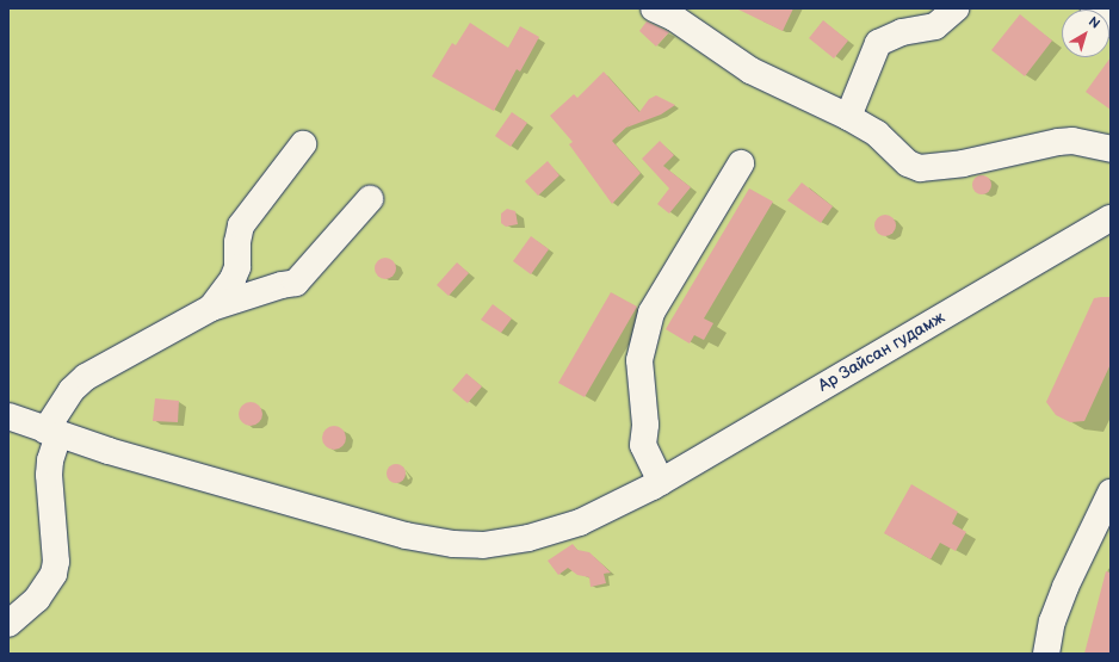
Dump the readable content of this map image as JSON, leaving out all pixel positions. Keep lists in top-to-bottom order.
{
  "streets": {
    "street": ["Ар Зайсан гудамж"]
  },
  "north": "top right"
}
